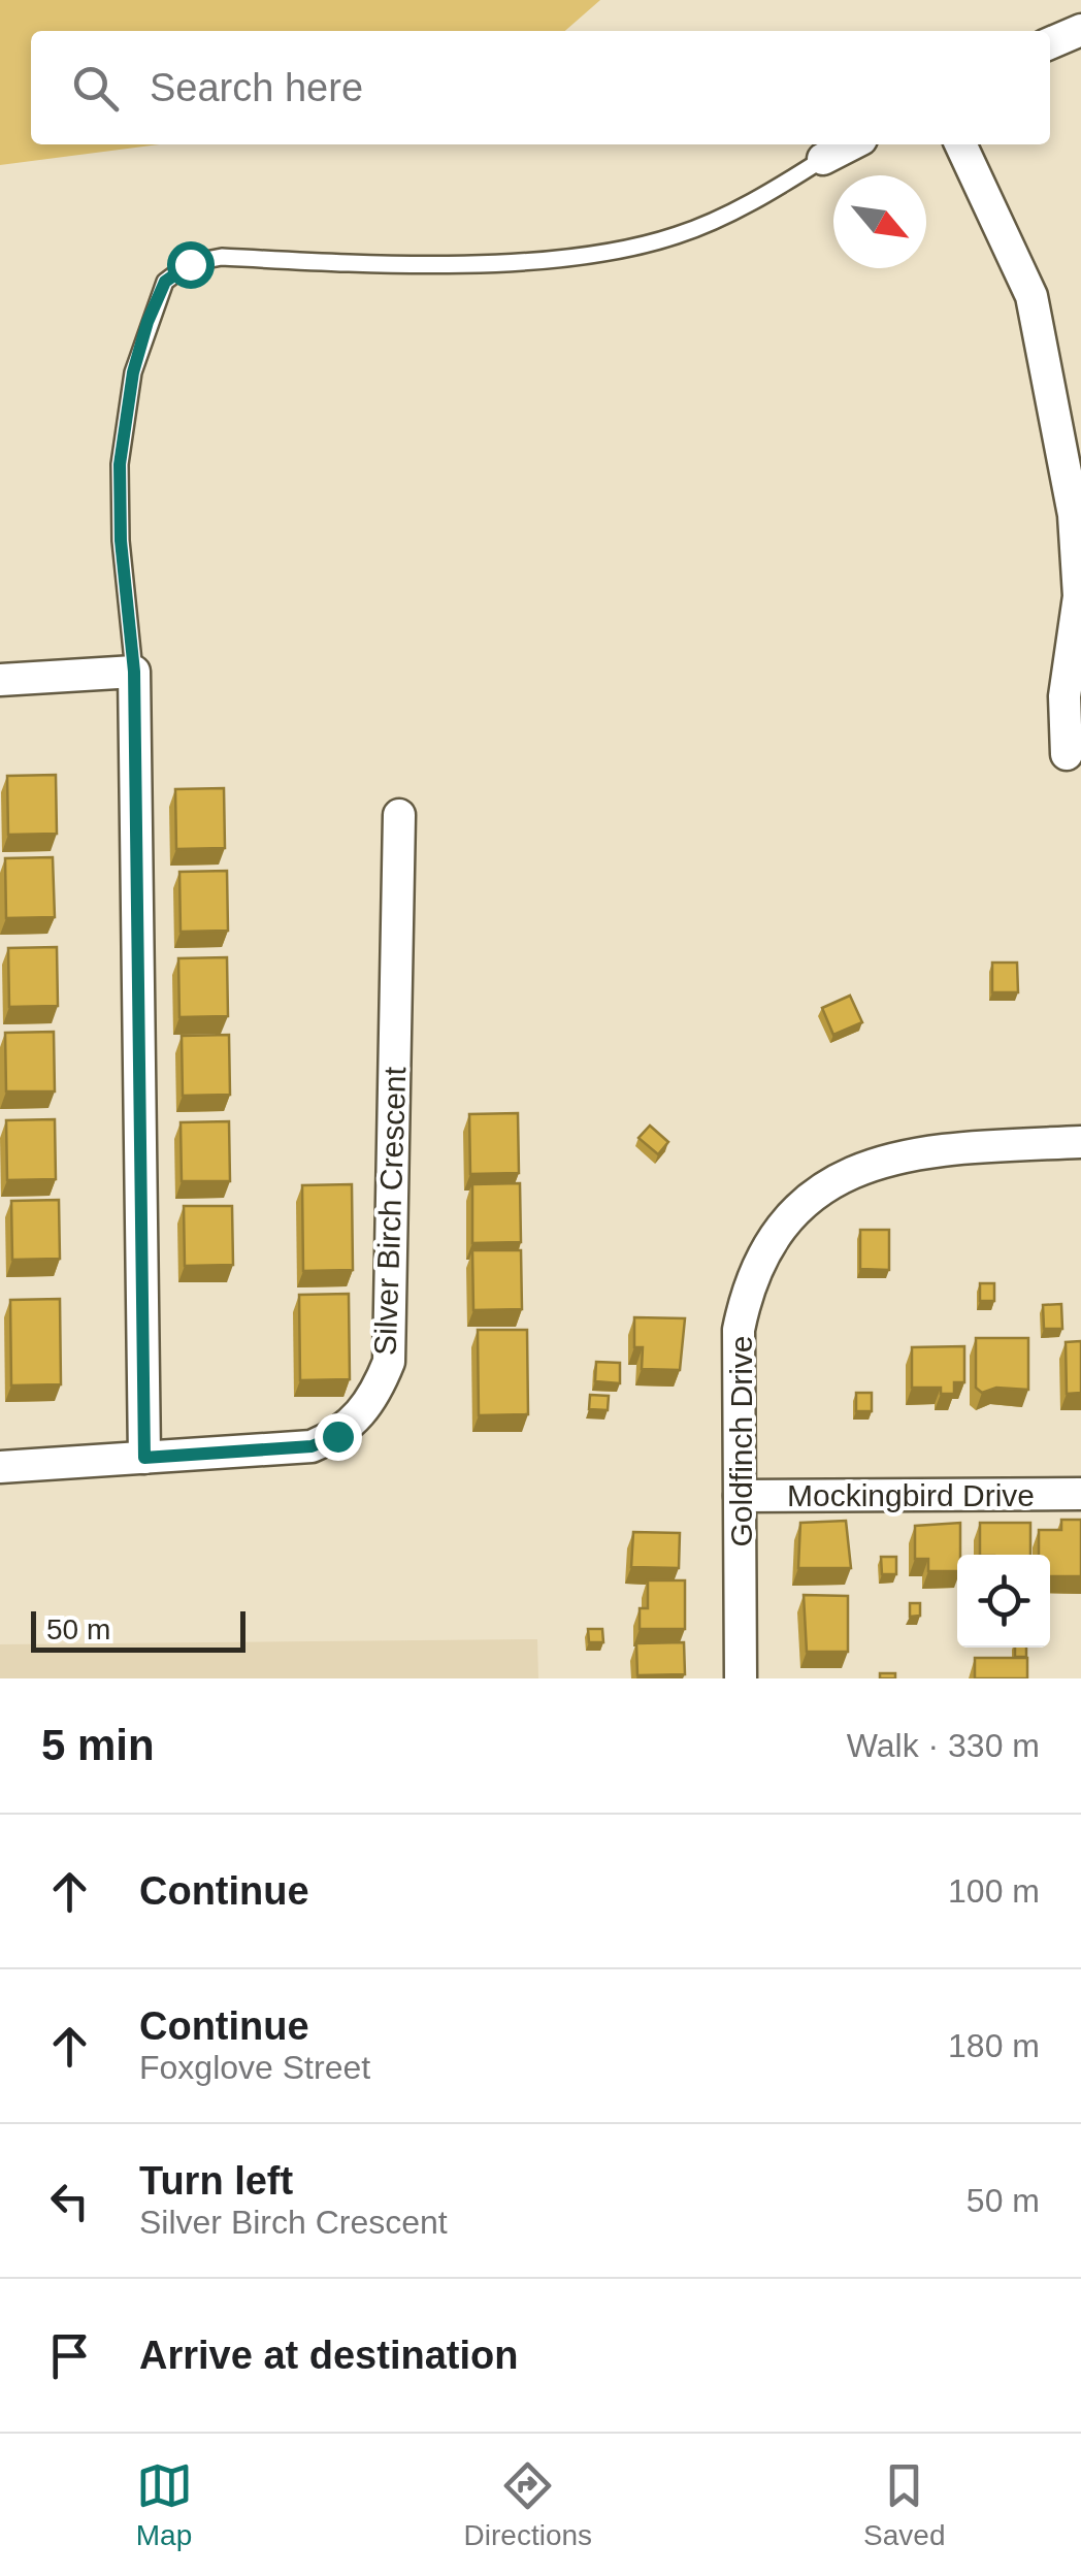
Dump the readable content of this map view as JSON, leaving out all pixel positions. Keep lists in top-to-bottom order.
{
  "streets": {
    "street": ["Silver Birch Crescent", "Goldfinch Drive", "Mockingbird Drive"]
  },
  "crossings": [
    ["Goldfinch Drive", "Mockingbird Drive"]
  ],
  "scale_bar": "50 m",
  "north": "bottom right",
  "page": {
    "search": "Search here",
    "scale": "50 m",
    "heading": ["5 min", "Walk · 330 m"],
    "list": [
      ["Continue", "100 m"],
      ["Continue", "Foxglove Street", "180 m"],
      ["Turn left", "Silver Birch Crescent", "50 m"],
      "Arrive at destination"
    ],
    "nav": ["Map", "Directions", "Saved"]
  }
}
